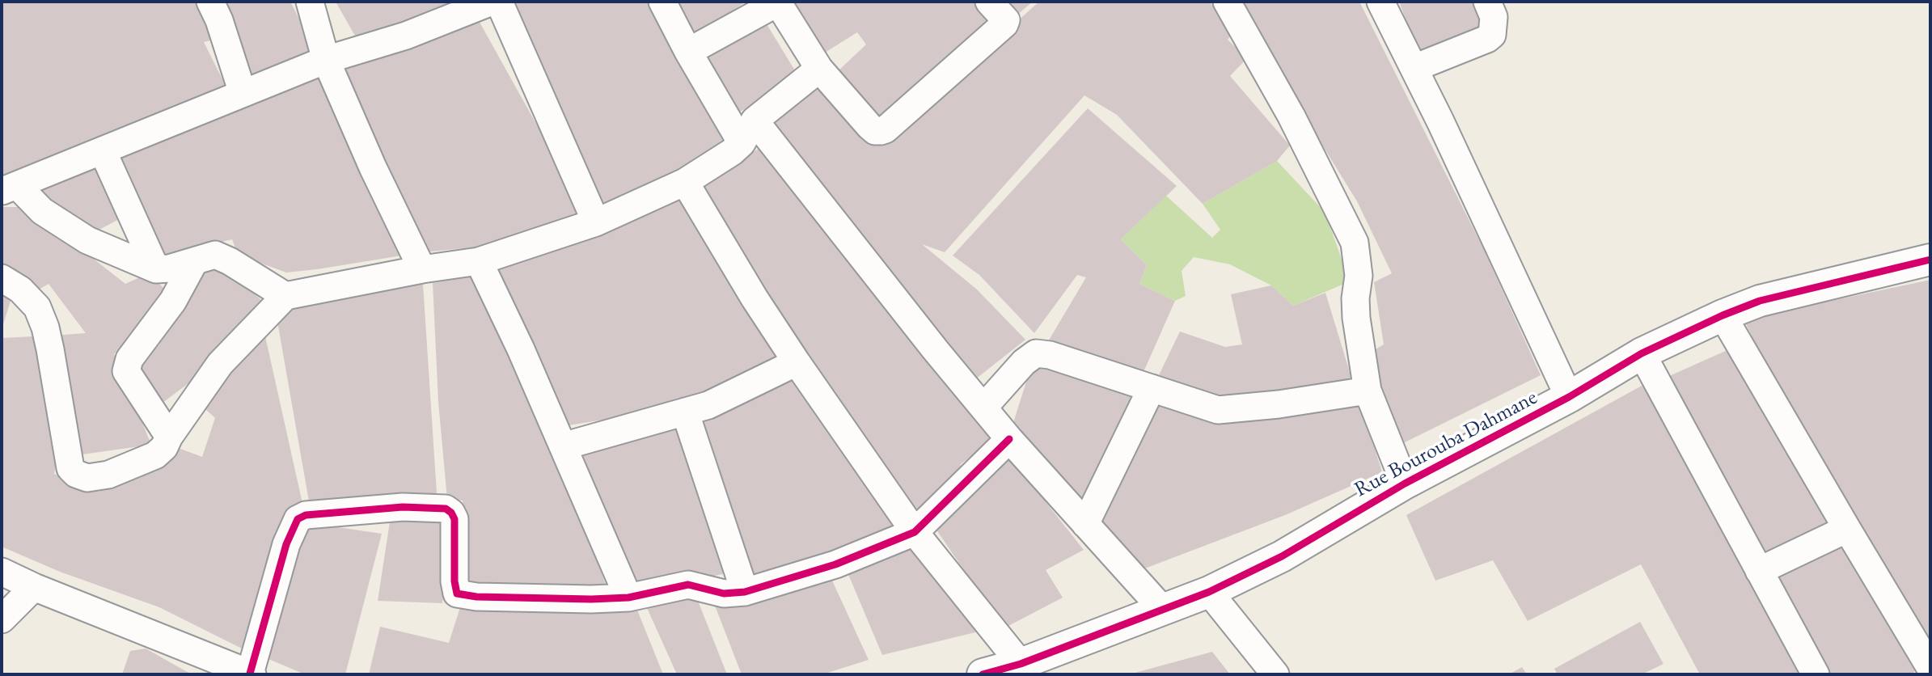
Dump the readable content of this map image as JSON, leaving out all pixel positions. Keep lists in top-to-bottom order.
{
  "streets": {
    "street": ["Rue Bourouba Dahmane"]
  }
}
